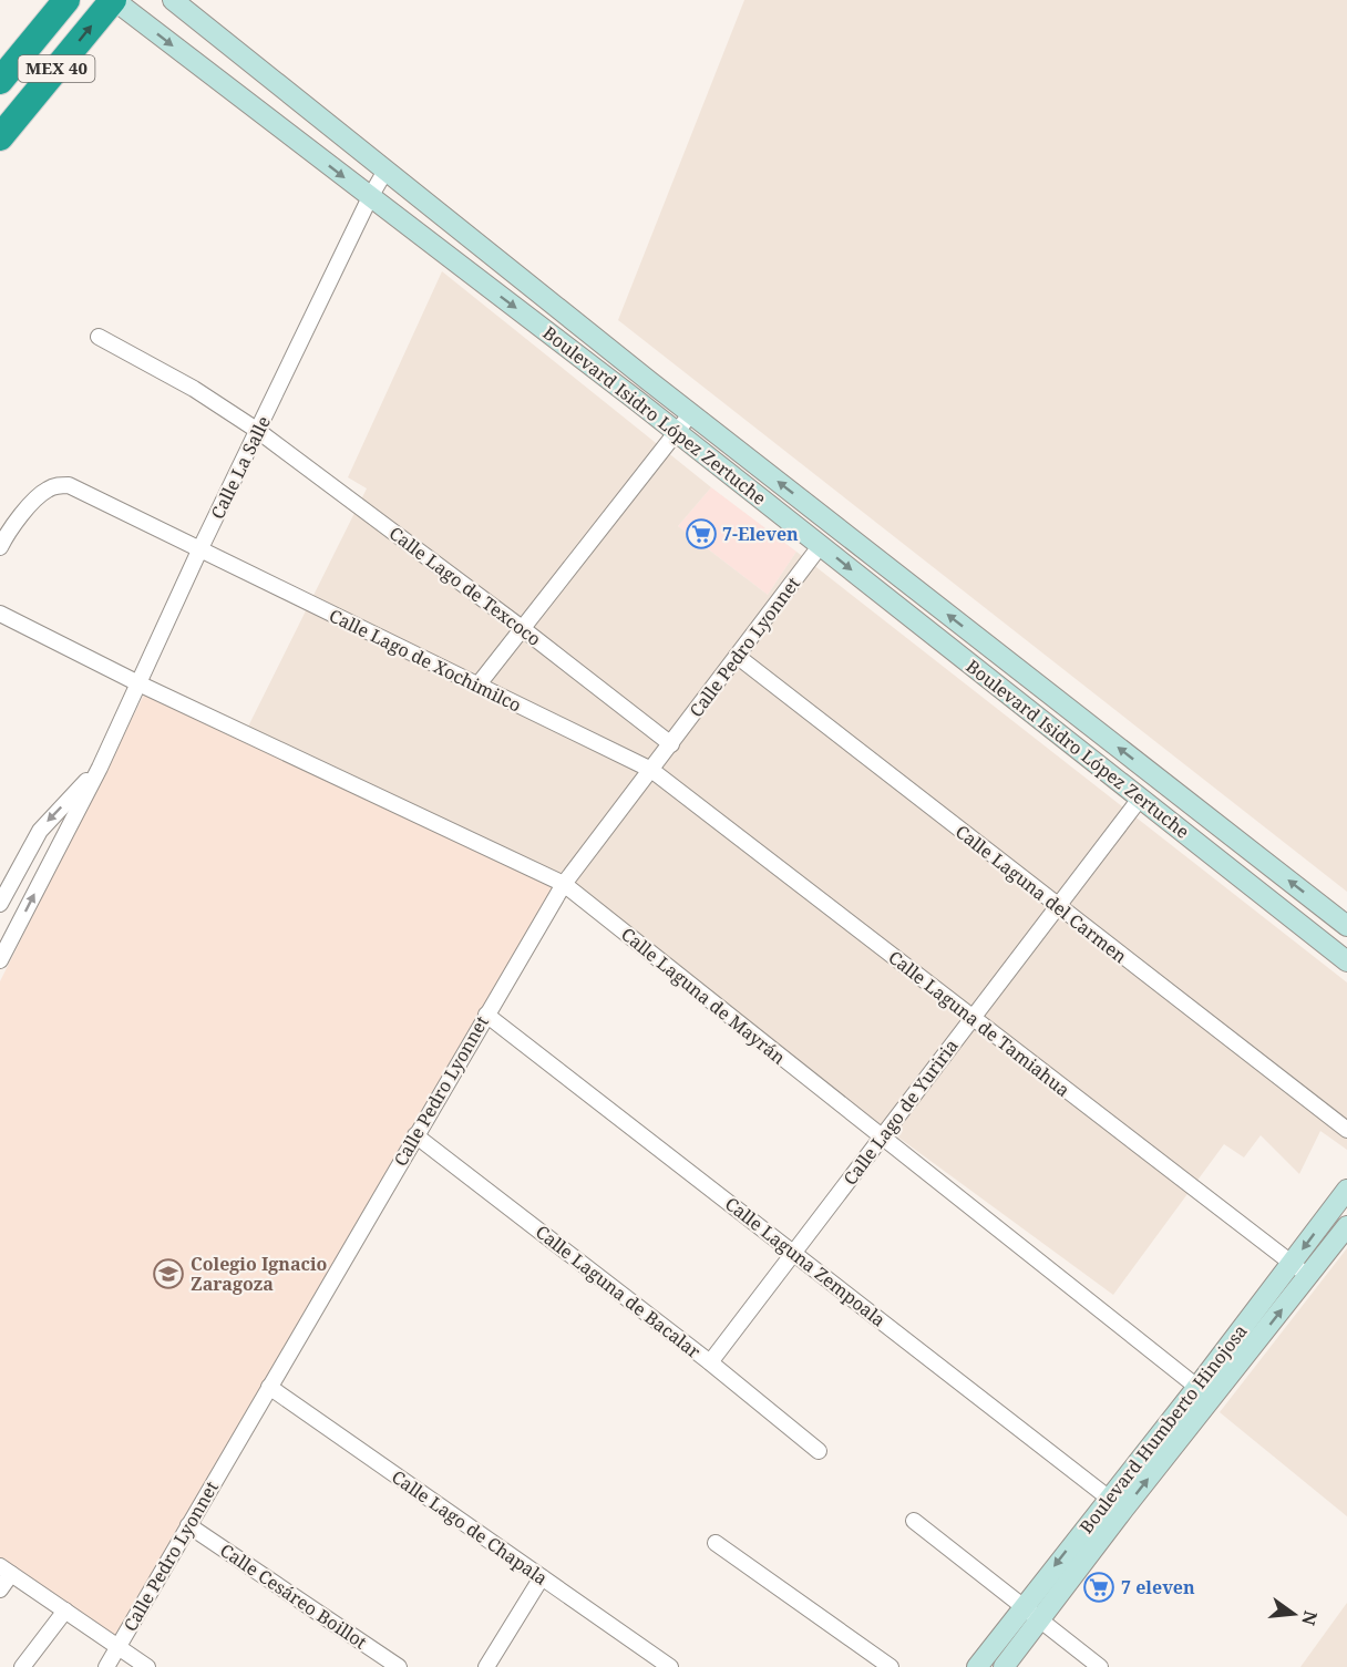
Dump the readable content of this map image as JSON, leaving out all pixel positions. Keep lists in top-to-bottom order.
{
  "streets": {
    "highway": ["MEX 40"],
    "main road": ["Boulevard Isidro López Zertuche", "Boulevard Humberto Hinojosa"],
    "street": [
      "Calle La Salle",
      "Calle Lago de Texcoco",
      "Calle Pedro Lyonnet",
      "Calle Lago de Xochimilco",
      "Calle Laguna del Carmen",
      "Calle Laguna de Mayrán",
      "Calle Laguna de Tamiahua",
      "Calle Lago de Yuriria",
      "Calle Laguna Zempoala",
      "Calle Laguna de Bacalar",
      "Calle Lago de Chapala",
      "Calle Cesáreo Boillot"
    ]
  },
  "crossings": [
    ["MEX 40", "Boulevard Isidro López Zertuche"],
    ["Boulevard Isidro López Zertuche", "Calle La Salle"],
    ["Boulevard Isidro López Zertuche", "Calle Pedro Lyonnet"],
    ["Boulevard Isidro López Zertuche", "Calle Lago de Yuriria"],
    ["Calle La Salle", "Calle Lago de Texcoco"],
    ["Calle La Salle", "Calle Lago de Xochimilco"],
    ["Calle La Salle", "Calle Laguna de Mayrán"],
    ["Calle Lago de Texcoco", "Calle Pedro Lyonnet"],
    ["Calle Pedro Lyonnet", "Calle Lago de Xochimilco"],
    ["Calle Pedro Lyonnet", "Calle Laguna del Carmen"],
    ["Calle Pedro Lyonnet", "Calle Laguna de Mayrán"],
    ["Calle Pedro Lyonnet", "Calle Laguna de Tamiahua"],
    ["Calle Pedro Lyonnet", "Calle Laguna Zempoala"],
    ["Calle Pedro Lyonnet", "Calle Laguna de Bacalar"],
    ["Calle Pedro Lyonnet", "Calle Lago de Chapala"],
    ["Calle Pedro Lyonnet", "Calle Cesáreo Boillot"],
    ["Calle Lago de Xochimilco", "Calle Laguna de Tamiahua"],
    ["Calle Laguna del Carmen", "Calle Lago de Yuriria"],
    ["Calle Laguna de Mayrán", "Calle Lago de Yuriria"],
    ["Calle Laguna de Mayrán", "Boulevard Humberto Hinojosa"],
    ["Calle Laguna de Tamiahua", "Calle Lago de Yuriria"],
    ["Calle Laguna de Tamiahua", "Boulevard Humberto Hinojosa"],
    ["Calle Lago de Yuriria", "Calle Laguna Zempoala"],
    ["Calle Lago de Yuriria", "Calle Laguna de Bacalar"],
    ["Calle Laguna Zempoala", "Boulevard Humberto Hinojosa"]
  ],
  "places": {
    "supermarket": ["7-Eleven", "7 eleven"],
    "school or university": ["Colegio Ignacio Zaragoza"]
  },
  "north": "right"
}
